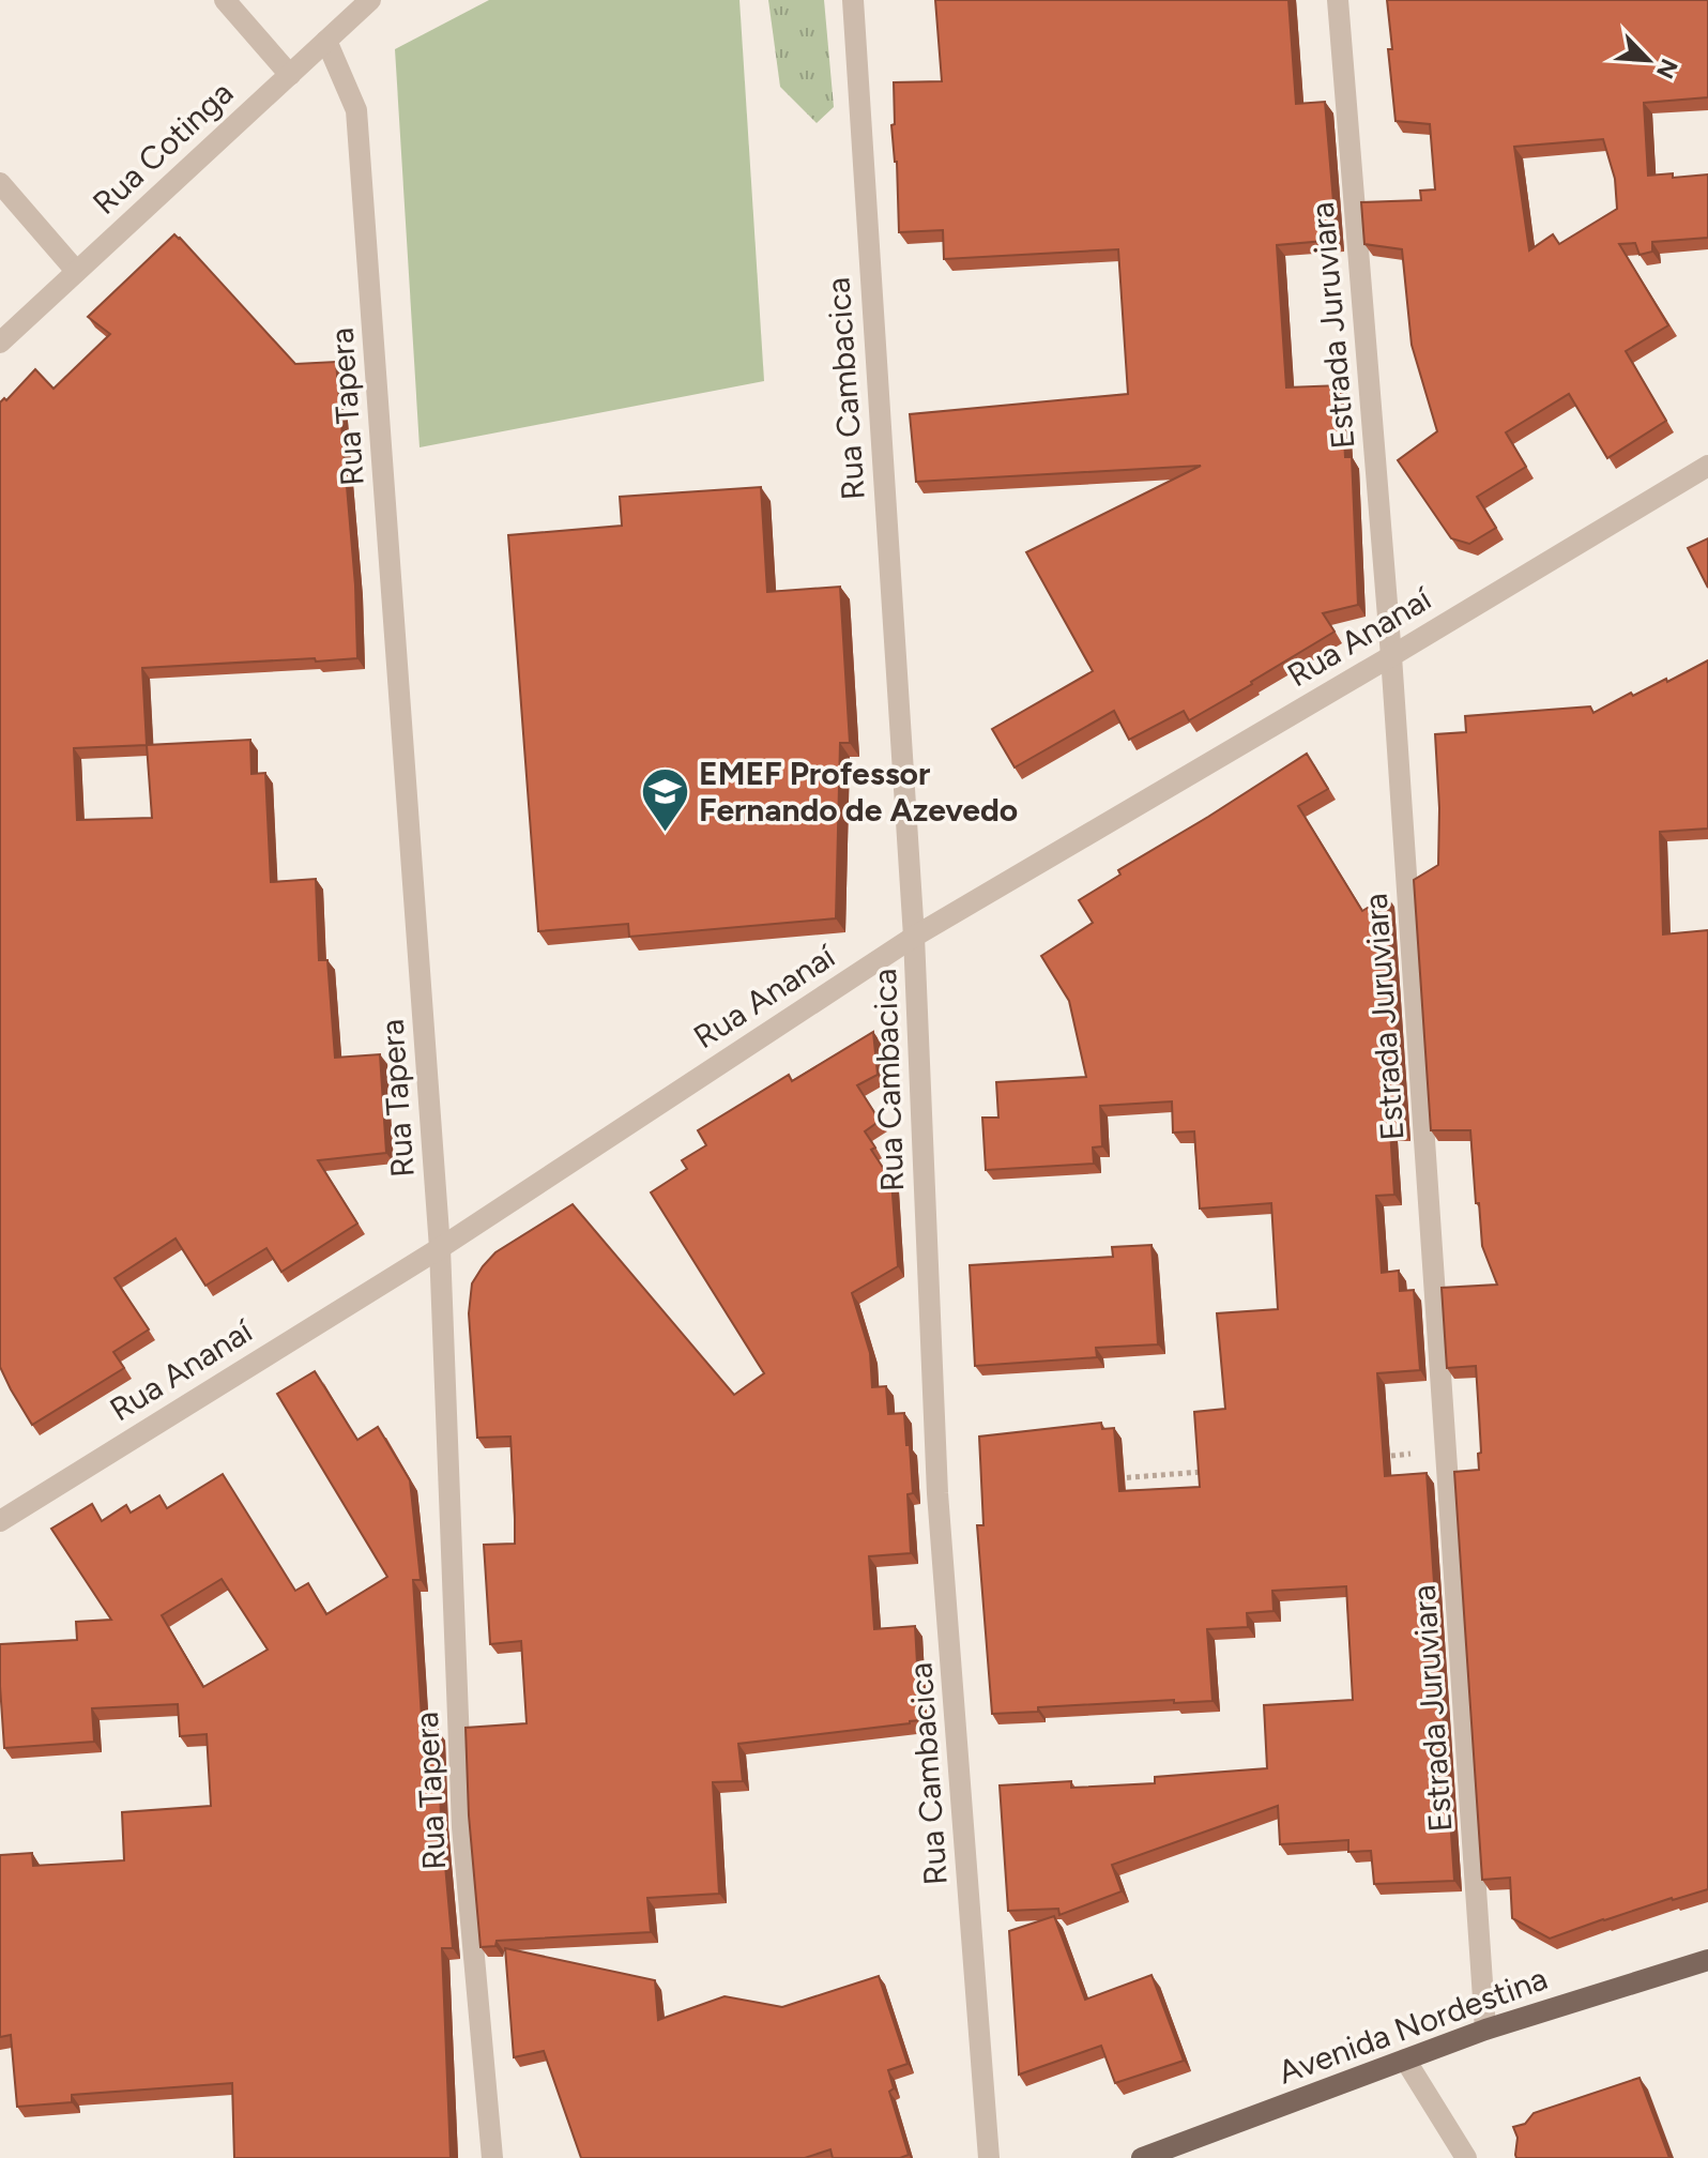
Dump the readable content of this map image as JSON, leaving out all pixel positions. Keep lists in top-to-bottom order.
{
  "streets": {
    "main road": ["Avenida Nordestina"],
    "street": [
      "Rua Cotinga",
      "Estrada Juruviara",
      "Rua Cambacica",
      "Rua Tapera",
      "Rua Ananaí"
    ]
  },
  "crossings": [
    ["Rua Cotinga", "Rua Tapera"],
    ["Estrada Juruviara", "Rua Ananaí"],
    ["Estrada Juruviara", "Avenida Nordestina"],
    ["Rua Cambacica", "Rua Ananaí"],
    ["Rua Tapera", "Rua Ananaí"]
  ],
  "places": {
    "school or university": ["EMEF Professor Fernando de Azevedo"]
  },
  "north": "bottom right"
}
